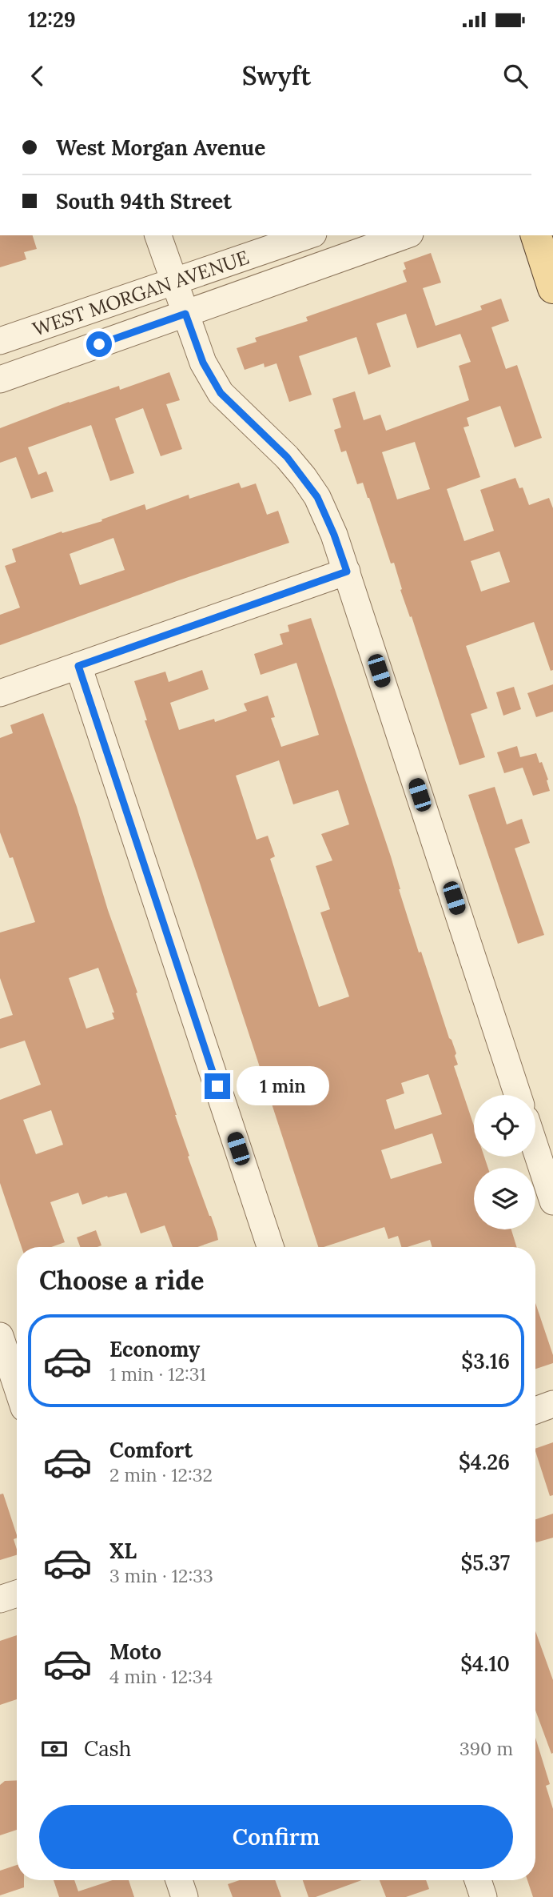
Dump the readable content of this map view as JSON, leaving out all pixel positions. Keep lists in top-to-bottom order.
{
  "streets": {
    "street": ["WEST MORGAN AVENUE"]
  },
  "page": {
    "status": "12:29",
    "header": "Swyft",
    "banner": ["West Morgan Avenue", "South 94th Street"],
    "bubble": "1 min",
    "heading": "Choose a ride",
    "list": [
      {
        "name": "Economy",
        "note": "1 min · 12:31",
        "value": "$3.16"
      },
      {
        "name": "Comfort",
        "note": "2 min · 12:32",
        "value": "$4.26"
      },
      {
        "name": "XL",
        "note": "3 min · 12:33",
        "value": "$5.37"
      },
      {
        "name": "Moto",
        "note": "4 min · 12:34",
        "value": "$4.10"
      }
    ],
    "pay": ["Cash", "390 m"],
    "buttons": "Confirm"
  }
}
